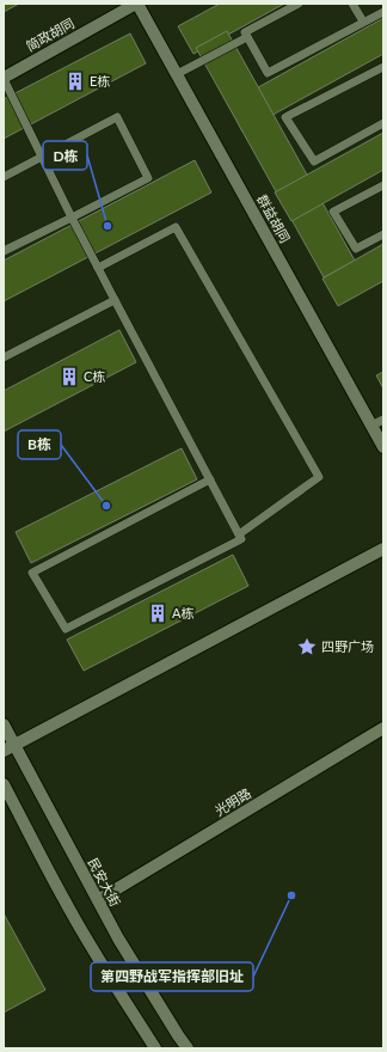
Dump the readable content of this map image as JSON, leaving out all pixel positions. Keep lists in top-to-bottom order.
{
  "streets": {
    "street": [
      "简政胡同",
      "群益胡同",
      "光明路",
      "民安大街"
    ]
  },
  "crossings": [
    ["简政胡同", "群益胡同"],
    ["光明路", "民安大街"]
  ],
  "places": {
    "building": ["E栋", "C栋", "A栋"],
    "other": ["D栋", "B栋", "第四野战军指挥部旧址"],
    "place": ["四野广场"]
  }
}
